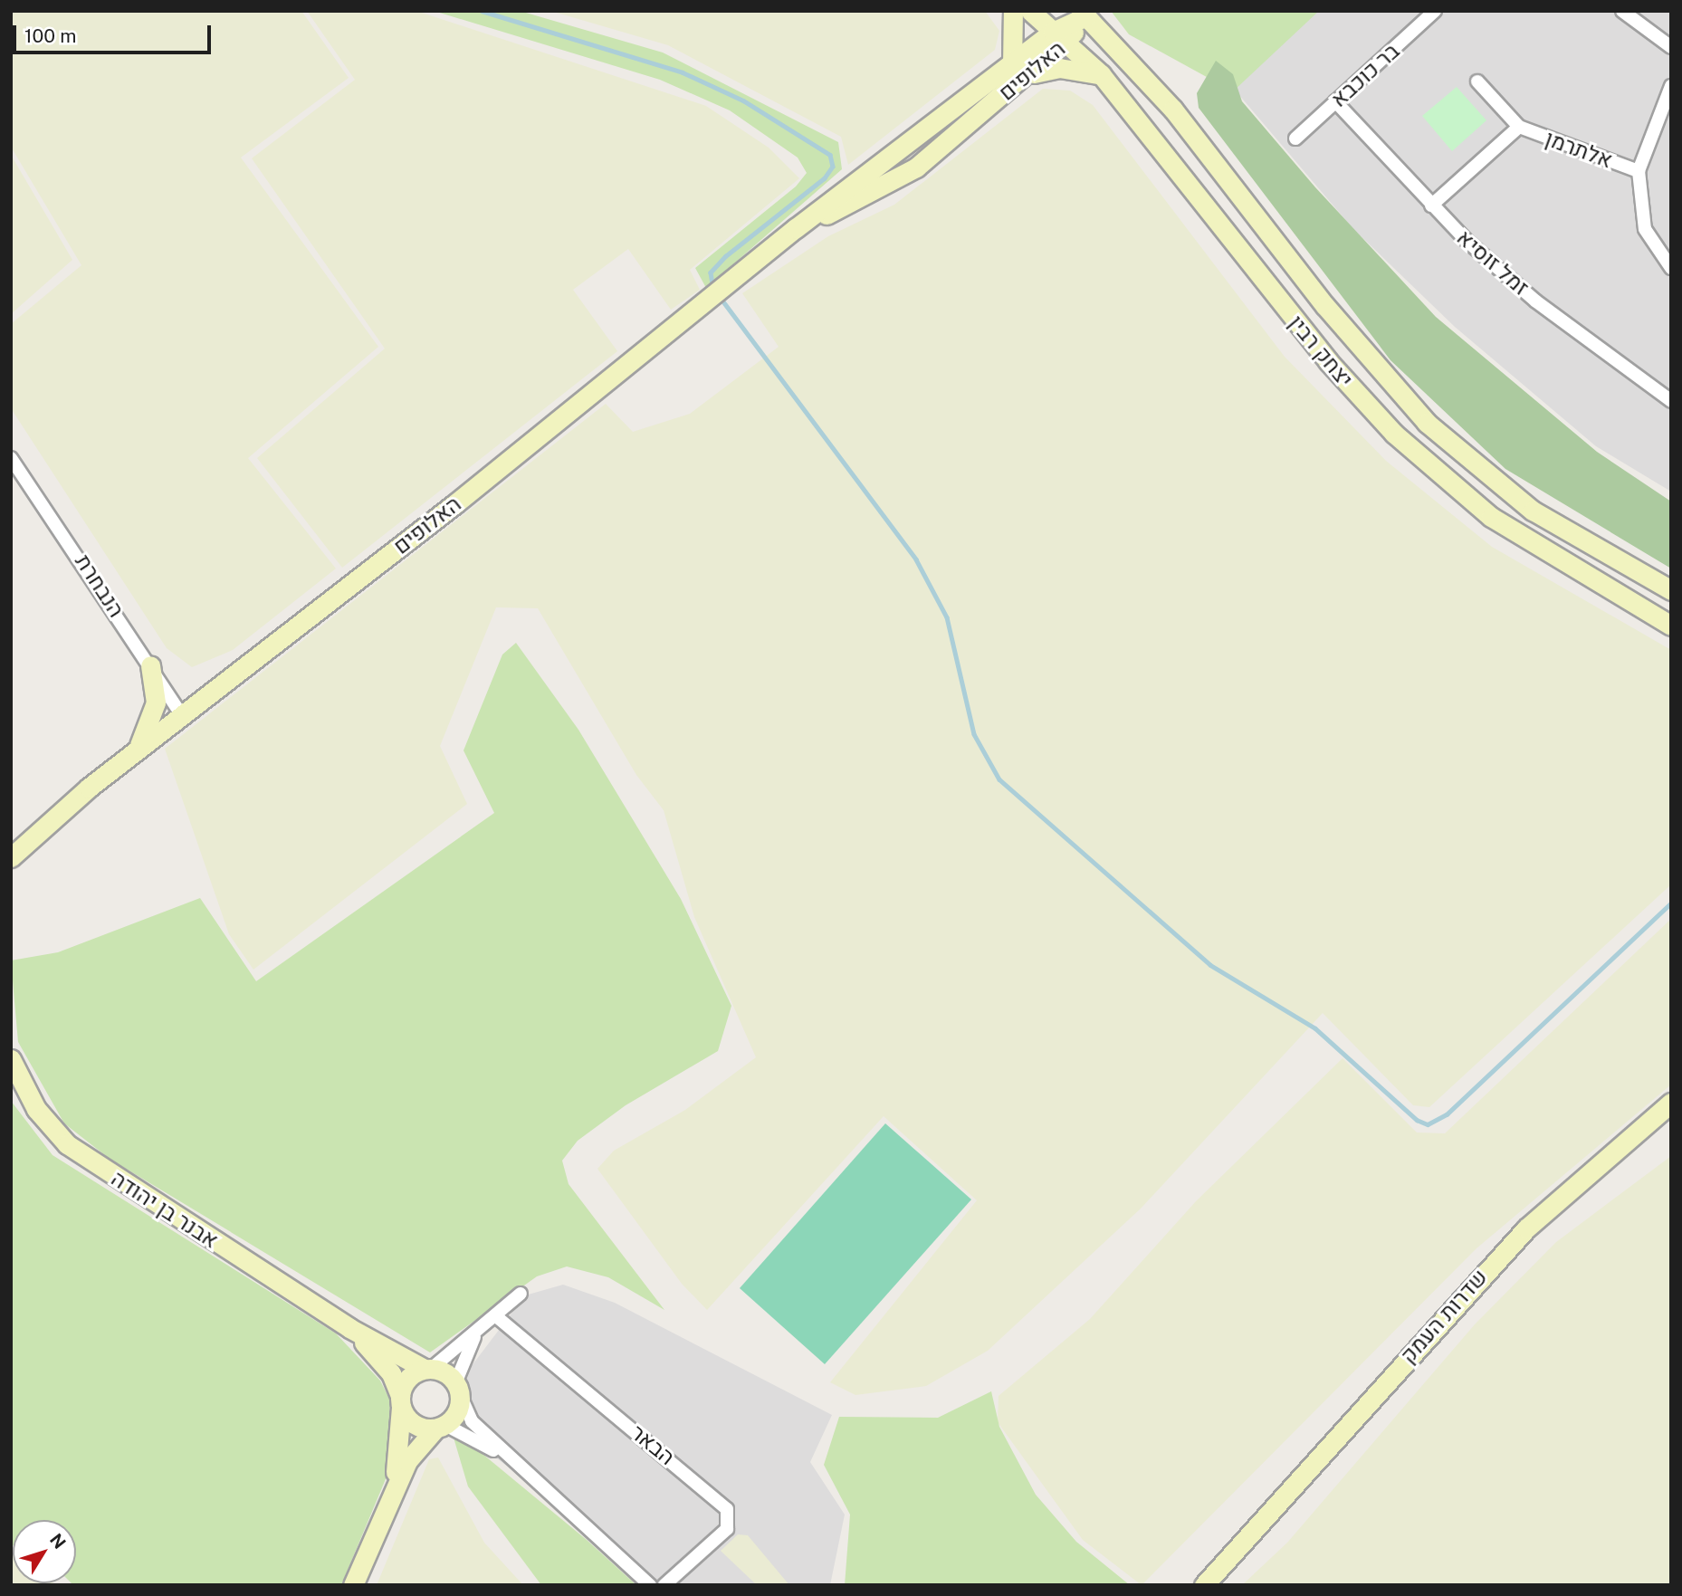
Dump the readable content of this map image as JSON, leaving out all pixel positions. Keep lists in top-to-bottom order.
{
  "streets": {
    "street": [
      "האלופים",
      "בר כוכבא",
      "אלתרמן",
      "זמל זוסיא",
      "יצחק רבין",
      "הנבחרת",
      "אבנר בן יהודה",
      "שדרות העמק",
      "הבאר"
    ]
  },
  "crossings": [
    ["האלופים", "יצחק רבין"],
    ["האלופים", "הנבחרת"],
    ["בר כוכבא", "זמל זוסיא"],
    ["אלתרמן", "זמל זוסיא"]
  ],
  "scale_bar": "100 m",
  "north": "top right"
}
